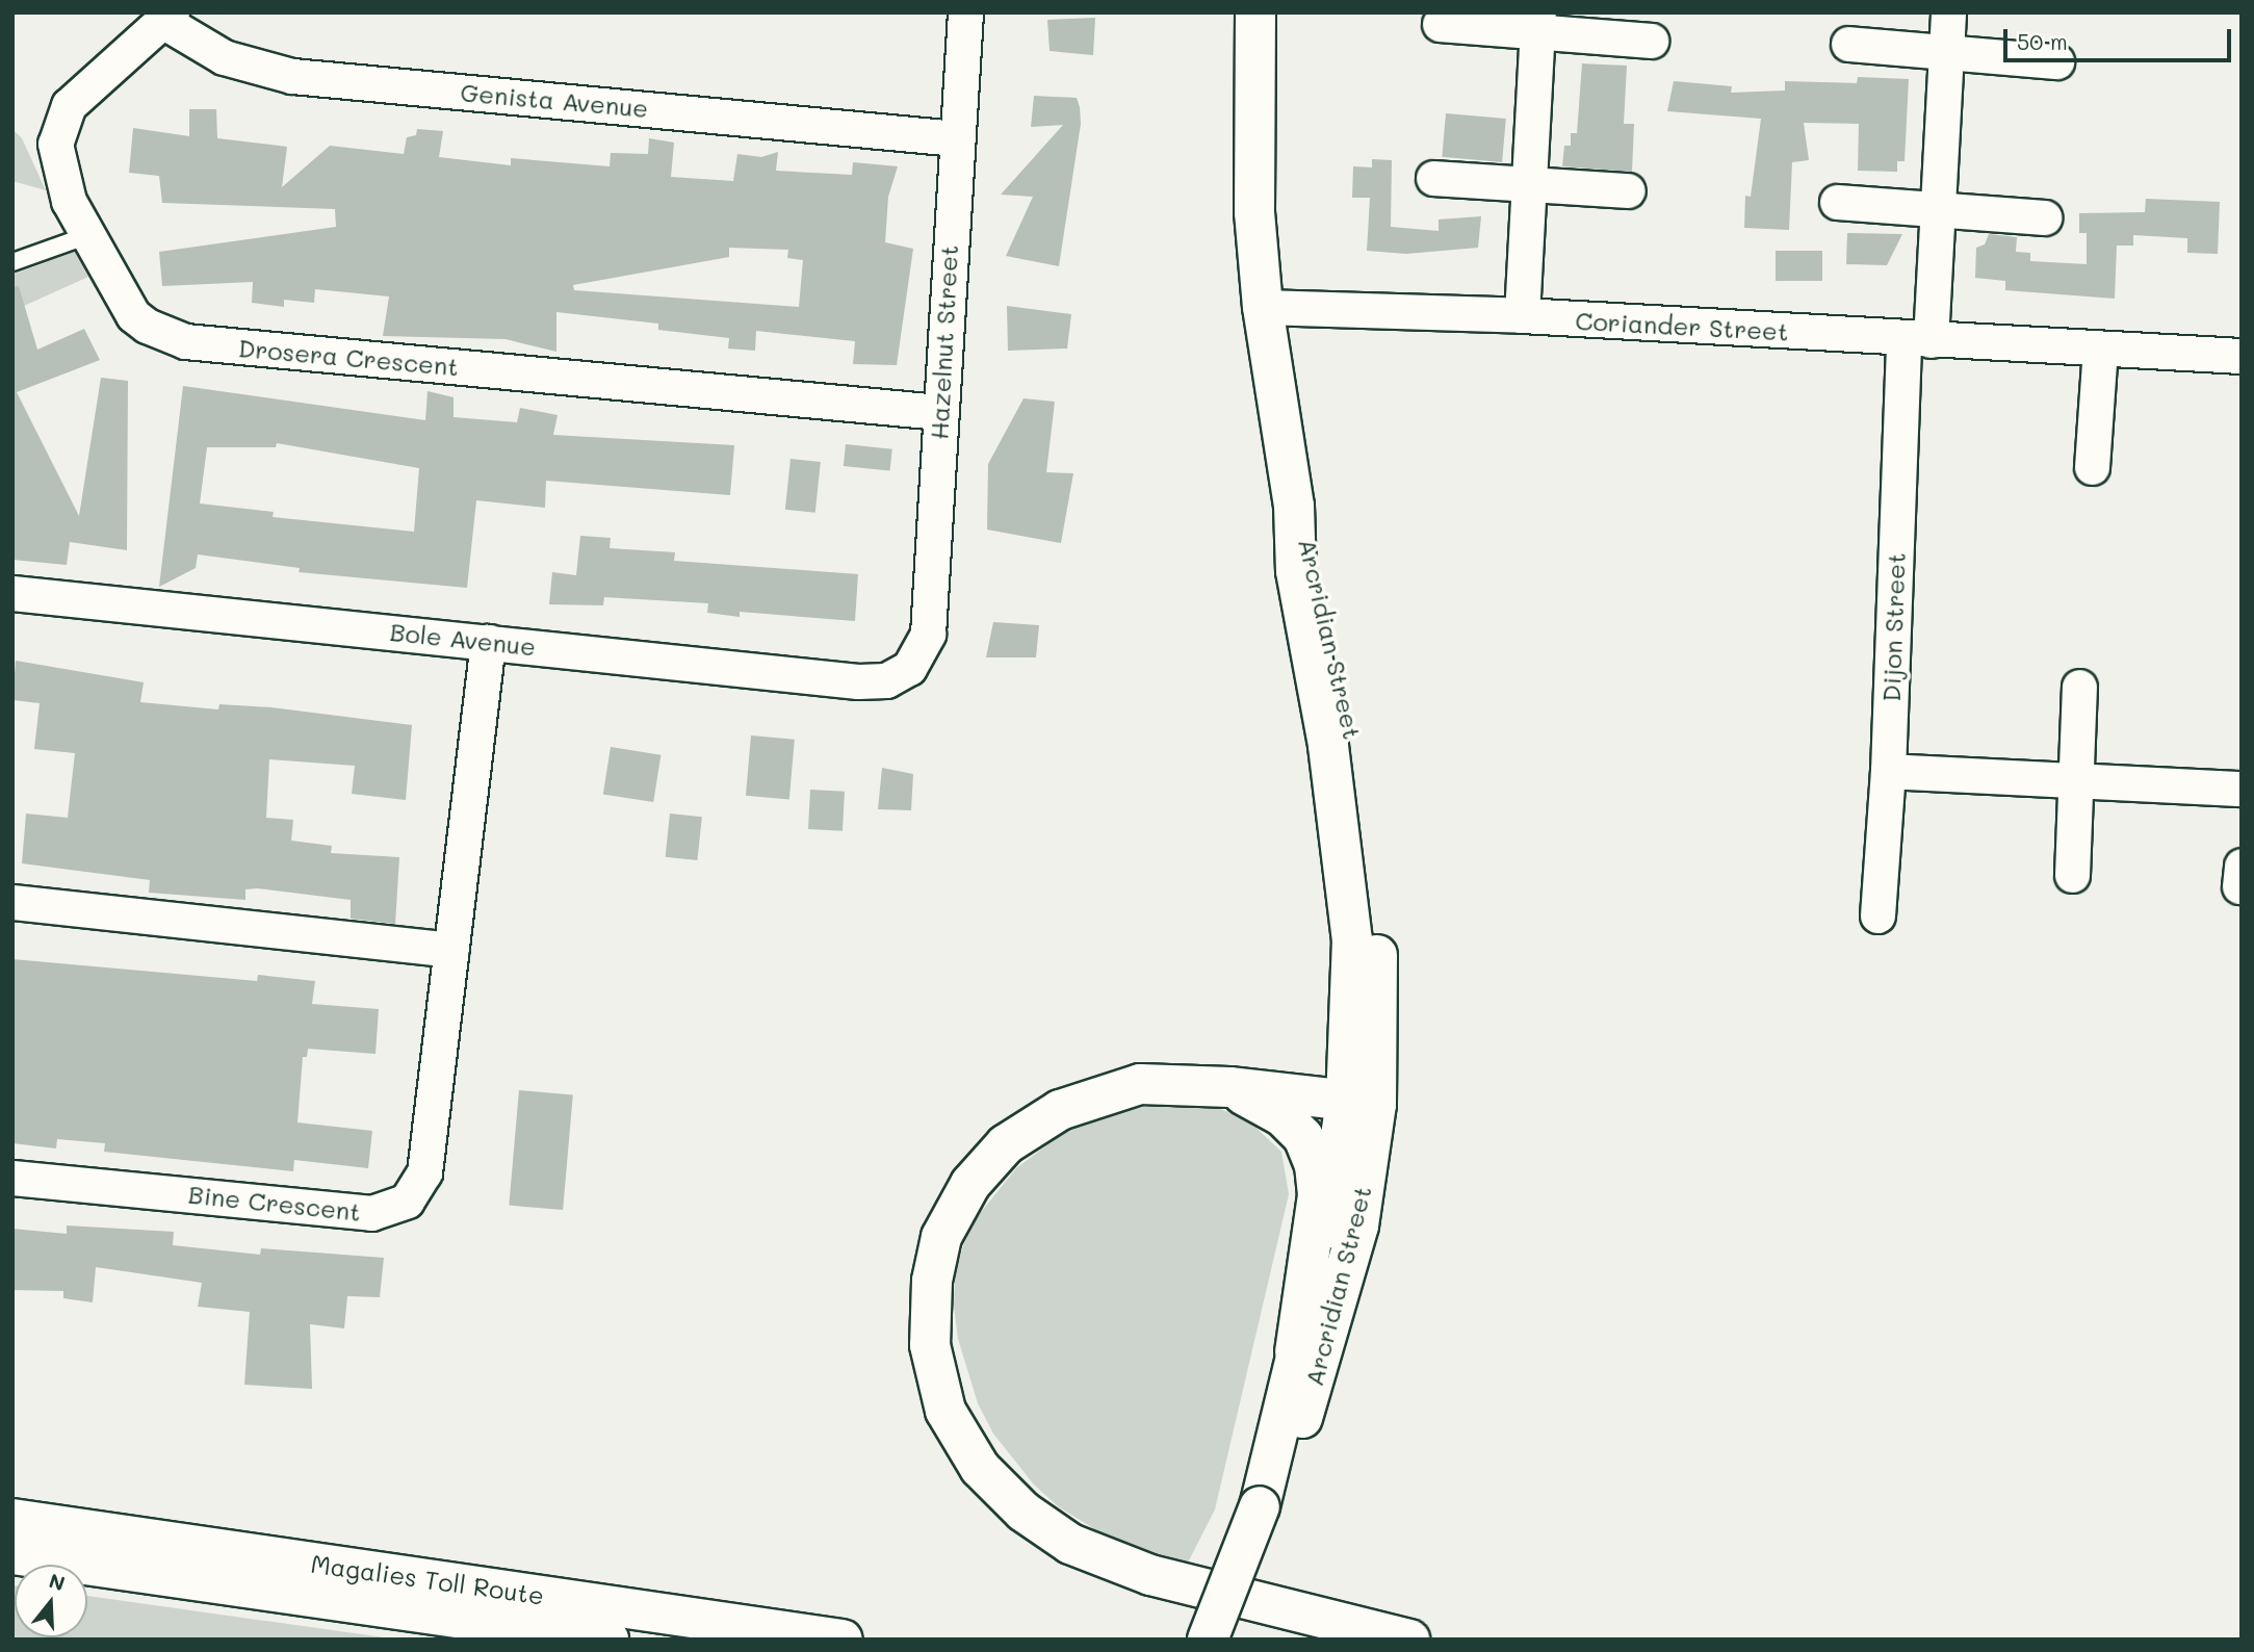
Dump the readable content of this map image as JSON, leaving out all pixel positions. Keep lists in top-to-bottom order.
{
  "streets": {
    "main road": ["Arcridian Street", "Magalies Toll Route"],
    "street": [
      "Genista Avenue",
      "Coriander Street",
      "Hazelnut Street",
      "Drosera Crescent",
      "Dijon Street",
      "Bole Avenue",
      "Bine Crescent"
    ]
  },
  "crossings": [
    ["Genista Avenue", "Hazelnut Street"],
    ["Genista Avenue", "Drosera Crescent"],
    ["Coriander Street", "Dijon Street"],
    ["Coriander Street", "Arcridian Street"],
    ["Hazelnut Street", "Drosera Crescent"],
    ["Hazelnut Street", "Bole Avenue"],
    ["Bole Avenue", "Bine Crescent"]
  ],
  "scale_bar": "50 m",
  "north": "top"
}
